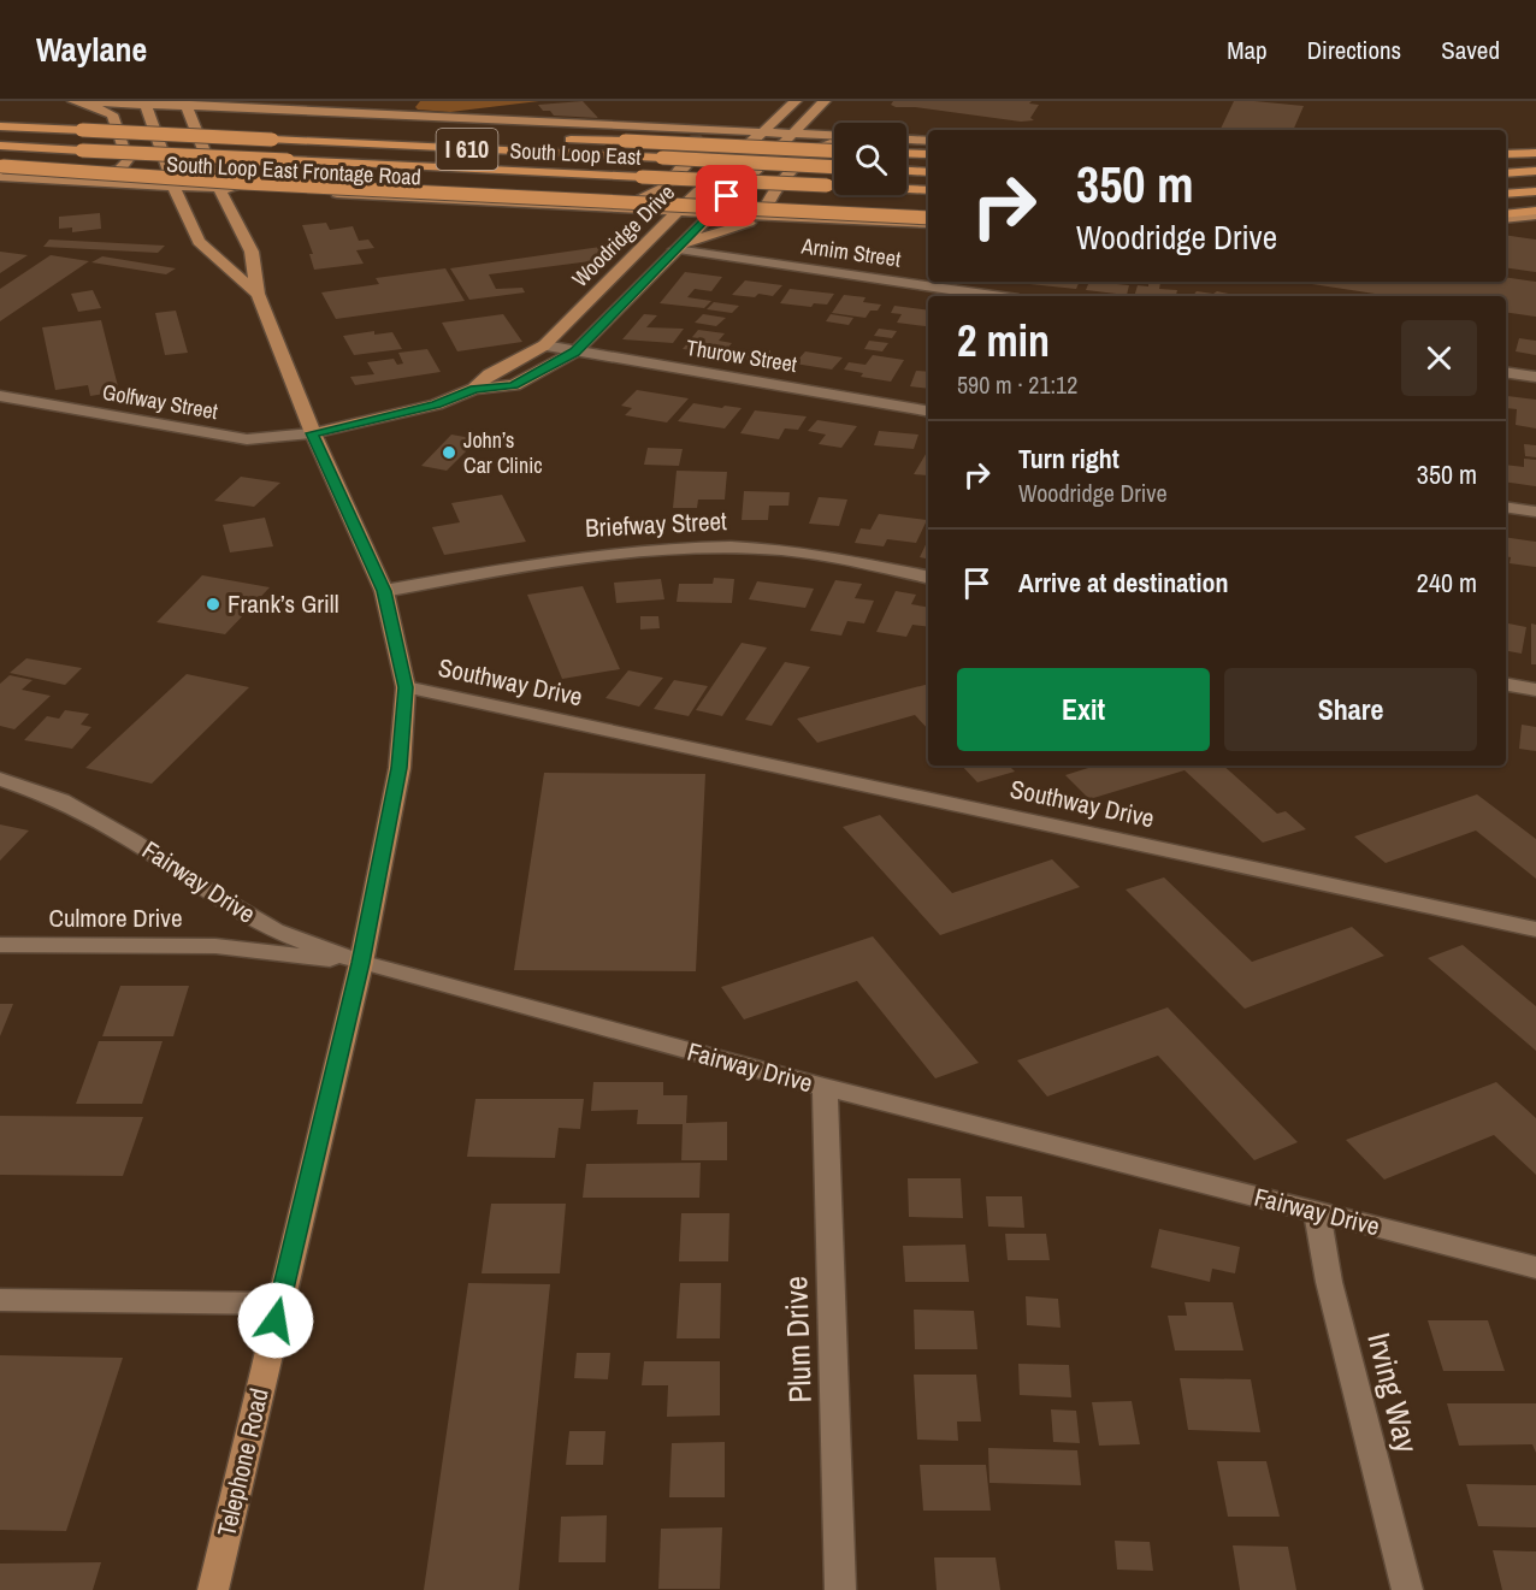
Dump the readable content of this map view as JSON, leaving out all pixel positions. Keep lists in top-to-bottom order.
{
  "streets": {
    "highway": ["I 610", "South Loop East"],
    "main road": ["South Loop East Frontage Road", "Woodridge Drive", "Telephone Road"],
    "street": [
      "Arnim Street",
      "Thurow Street",
      "Golfway Street",
      "Briefway Street",
      "Southway Drive",
      "Fairway Drive",
      "Culmore Drive",
      "Plum Drive",
      "Irving Way"
    ]
  },
  "crossings": [
    ["South Loop East Frontage Road", "Woodridge Drive"],
    ["South Loop East Frontage Road", "Telephone Road"],
    ["Woodridge Drive", "Arnim Street"],
    ["Woodridge Drive", "Thurow Street"],
    ["Woodridge Drive", "Golfway Street"],
    ["Woodridge Drive", "Telephone Road"],
    ["Golfway Street", "Telephone Road"],
    ["Briefway Street", "Telephone Road"],
    ["Southway Drive", "Telephone Road"],
    ["Fairway Drive", "Culmore Drive"],
    ["Fairway Drive", "Plum Drive"],
    ["Fairway Drive", "Irving Way"],
    ["Fairway Drive", "Telephone Road"],
    ["Culmore Drive", "Telephone Road"]
  ],
  "places": ["John’s Car Clinic", "Frank’s Grill"],
  "page": {
    "header": "Waylane",
    "nav": ["Map", "Directions", "Saved"],
    "turn": ["350 m", "Woodridge Drive"],
    "heading": ["2 min", "590 m · 21:12"],
    "list": [
      {
        "name": "Turn right",
        "note": "Woodridge Drive",
        "value": "350 m"
      },
      {
        "name": "Arrive at destination",
        "value": "240 m"
      }
    ],
    "buttons": ["Exit", "Share"]
  }
}
